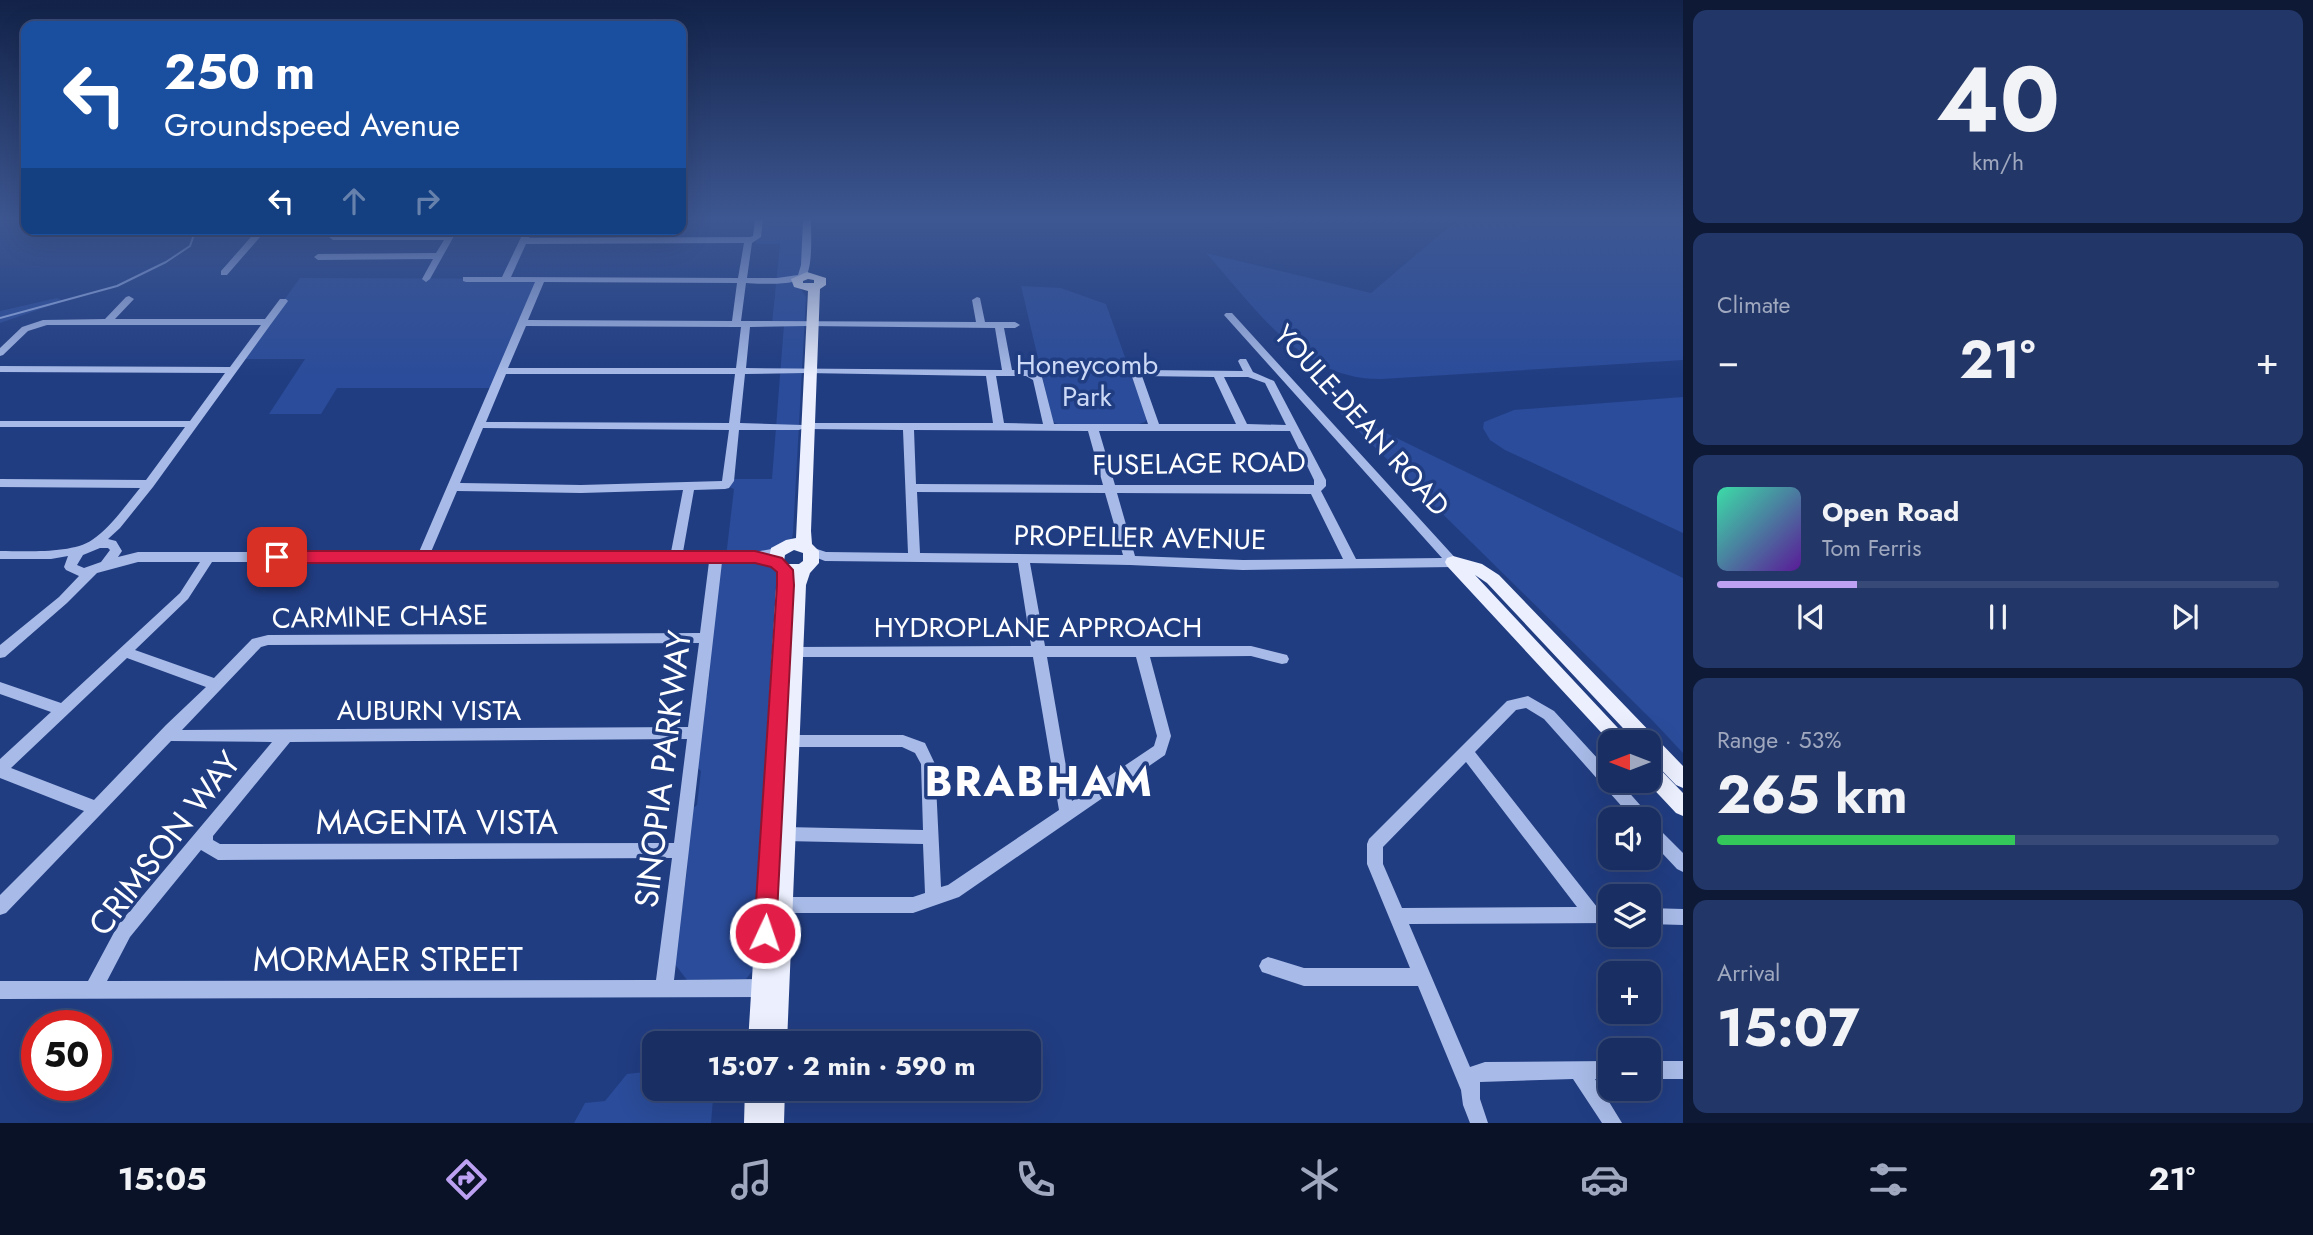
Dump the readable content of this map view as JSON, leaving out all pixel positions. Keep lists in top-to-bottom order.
{
  "streets": {
    "main road": ["YOULE-DEAN ROAD"],
    "street": [
      "FUSELAGE ROAD",
      "PROPELLER AVENUE",
      "CARMINE CHASE",
      "HYDROPLANE APPROACH",
      "AUBURN VISTA",
      "SINOPIA PARKWAY",
      "MAGENTA VISTA",
      "CRIMSON WAY",
      "MORMAER STREET"
    ]
  },
  "crossings": [
    ["YOULE-DEAN ROAD", "PROPELLER AVENUE"],
    ["CARMINE CHASE", "AUBURN VISTA"],
    ["CARMINE CHASE", "SINOPIA PARKWAY"],
    ["AUBURN VISTA", "SINOPIA PARKWAY"],
    ["AUBURN VISTA", "CRIMSON WAY"],
    ["SINOPIA PARKWAY", "MAGENTA VISTA"],
    ["SINOPIA PARKWAY", "MORMAER STREET"],
    ["MAGENTA VISTA", "CRIMSON WAY"],
    ["CRIMSON WAY", "MORMAER STREET"]
  ],
  "districts": ["BRABHAM"],
  "parks": ["Honeycomb Park"],
  "north": "left",
  "page": {
    "tile": [
      ["40", "km/h"],
      "Climate",
      ["Range · 53%", "265 km"],
      ["Arrival", "15:07"]
    ],
    "turn": ["250 m", "Groundspeed Avenue"],
    "heat": ["−", "21°", "+"],
    "song": ["Open Road", "Tom Ferris"],
    "map_buttons": ["+", "−"],
    "limit": "50",
    "trip": "15:07 · 2 min · 590 m",
    "tabs": ["15:05", "21°"]
  }
}
